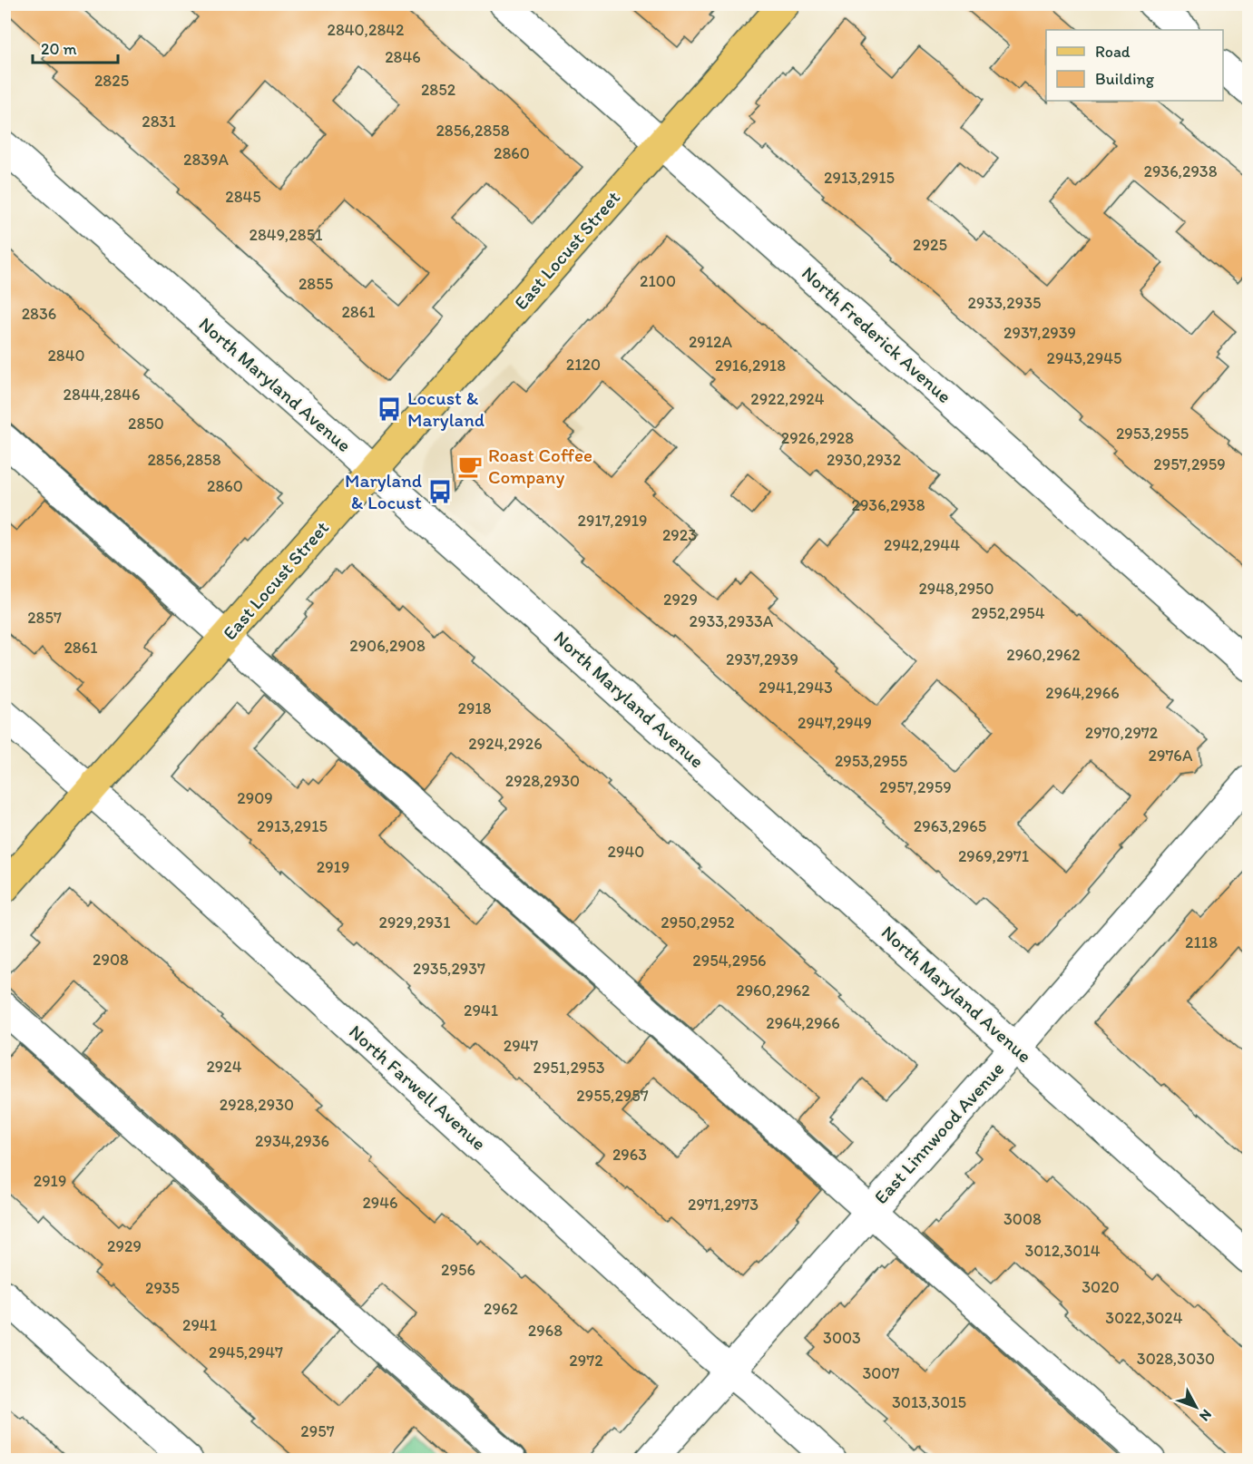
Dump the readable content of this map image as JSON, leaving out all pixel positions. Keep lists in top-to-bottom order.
{
  "streets": {
    "main road": ["East Locust Street"],
    "street": [
      "North Frederick Avenue",
      "North Maryland Avenue",
      "North Farwell Avenue",
      "East Linnwood Avenue"
    ]
  },
  "crossings": [
    ["East Locust Street", "North Frederick Avenue"],
    ["East Locust Street", "North Maryland Avenue"],
    ["East Locust Street", "North Farwell Avenue"],
    ["North Maryland Avenue", "East Linnwood Avenue"],
    ["North Farwell Avenue", "East Linnwood Avenue"]
  ],
  "places": {
    "bus stop": ["Locust & Maryland", "Maryland & Locust"],
    "cafe": ["Roast Coffee Company"]
  },
  "house_numbers": [
    "2840,2842",
    "2846",
    "2825",
    "2852",
    "2831",
    "2856,2858",
    "2860",
    "2839A",
    "2936,2938",
    "2913,2915",
    "2845",
    "2849,2851",
    "2925",
    "2100",
    "2855",
    "2933,2935",
    "2861",
    "2836",
    "2937,2939",
    "2912A",
    "2840",
    "2943,2945",
    "2120",
    "2916,2918",
    "2844,2846",
    "2922,2924",
    "2850",
    "2953,2955",
    "2926,2928",
    "2856,2858",
    "2930,2932",
    "2957,2959",
    "2860",
    "2936,2938",
    "2917,2919",
    "2923",
    "2942,2944",
    "2948,2950",
    "2929",
    "2952,2954",
    "2857",
    "2933,2933A",
    "2906,2908",
    "2861",
    "2960,2962",
    "2937,2939",
    "2941,2943",
    "2964,2966",
    "2918",
    "2947,2949",
    "2970,2972",
    "2924,2926",
    "2976A",
    "2953,2955",
    "2928,2930",
    "2957,2959",
    "2909",
    "2913,2915",
    "2963,2965",
    "2940",
    "2969,2971",
    "2919",
    "2929,2931",
    "2950,2952",
    "2118",
    "2908",
    "2954,2956",
    "2935,2937",
    "2960,2962",
    "2941",
    "2964,2966",
    "2947",
    "2924",
    "2951,2953",
    "2955,2957",
    "2928,2930",
    "2934,2936",
    "2963",
    "2919",
    "2946",
    "2971,2973",
    "3008",
    "2929",
    "3012,3014",
    "2956",
    "3020",
    "2935",
    "2962",
    "3022,3024",
    "2941",
    "2968",
    "3003",
    "2945,2947",
    "3028,3030",
    "2972",
    "3007",
    "3013,3015",
    "2957"
  ],
  "legend": ["Road", "Building"],
  "scale_bar": "20 m",
  "north": "bottom right"
}
